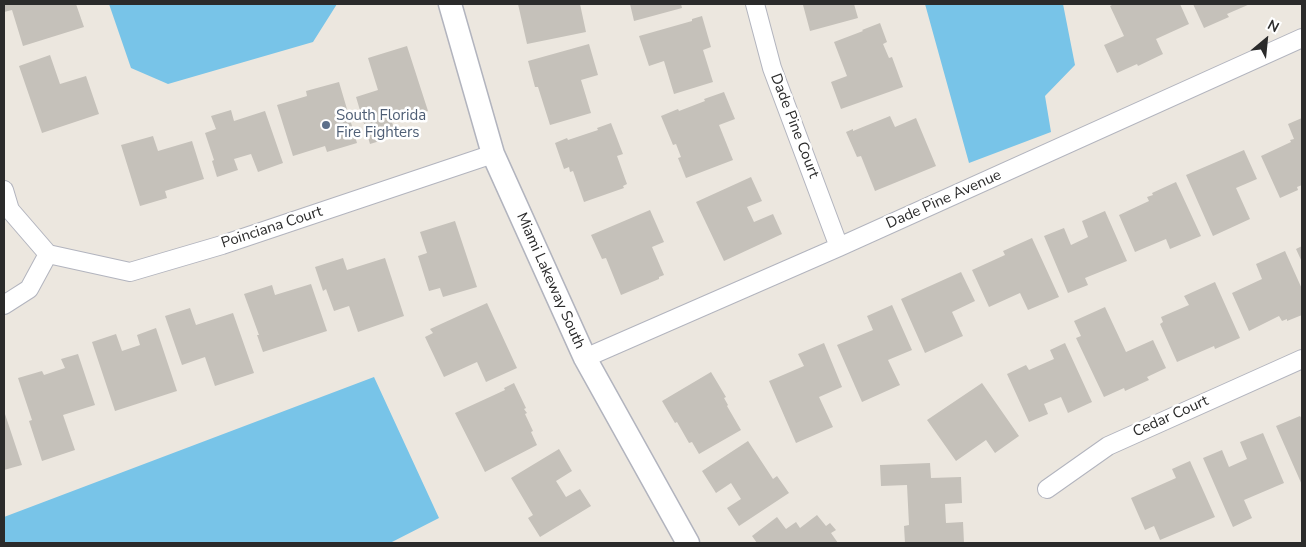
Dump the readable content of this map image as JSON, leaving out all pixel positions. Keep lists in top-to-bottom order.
{
  "streets": {
    "street": [
      "Dade Pine Court",
      "Dade Pine Avenue",
      "Poinciana Court",
      "Miami Lakeway South",
      "Cedar Court"
    ]
  },
  "crossings": [
    ["Dade Pine Court", "Dade Pine Avenue"],
    ["Dade Pine Avenue", "Miami Lakeway South"],
    ["Poinciana Court", "Miami Lakeway South"]
  ],
  "places": ["South Florida Fire Fighters"],
  "north": "top right"
}
